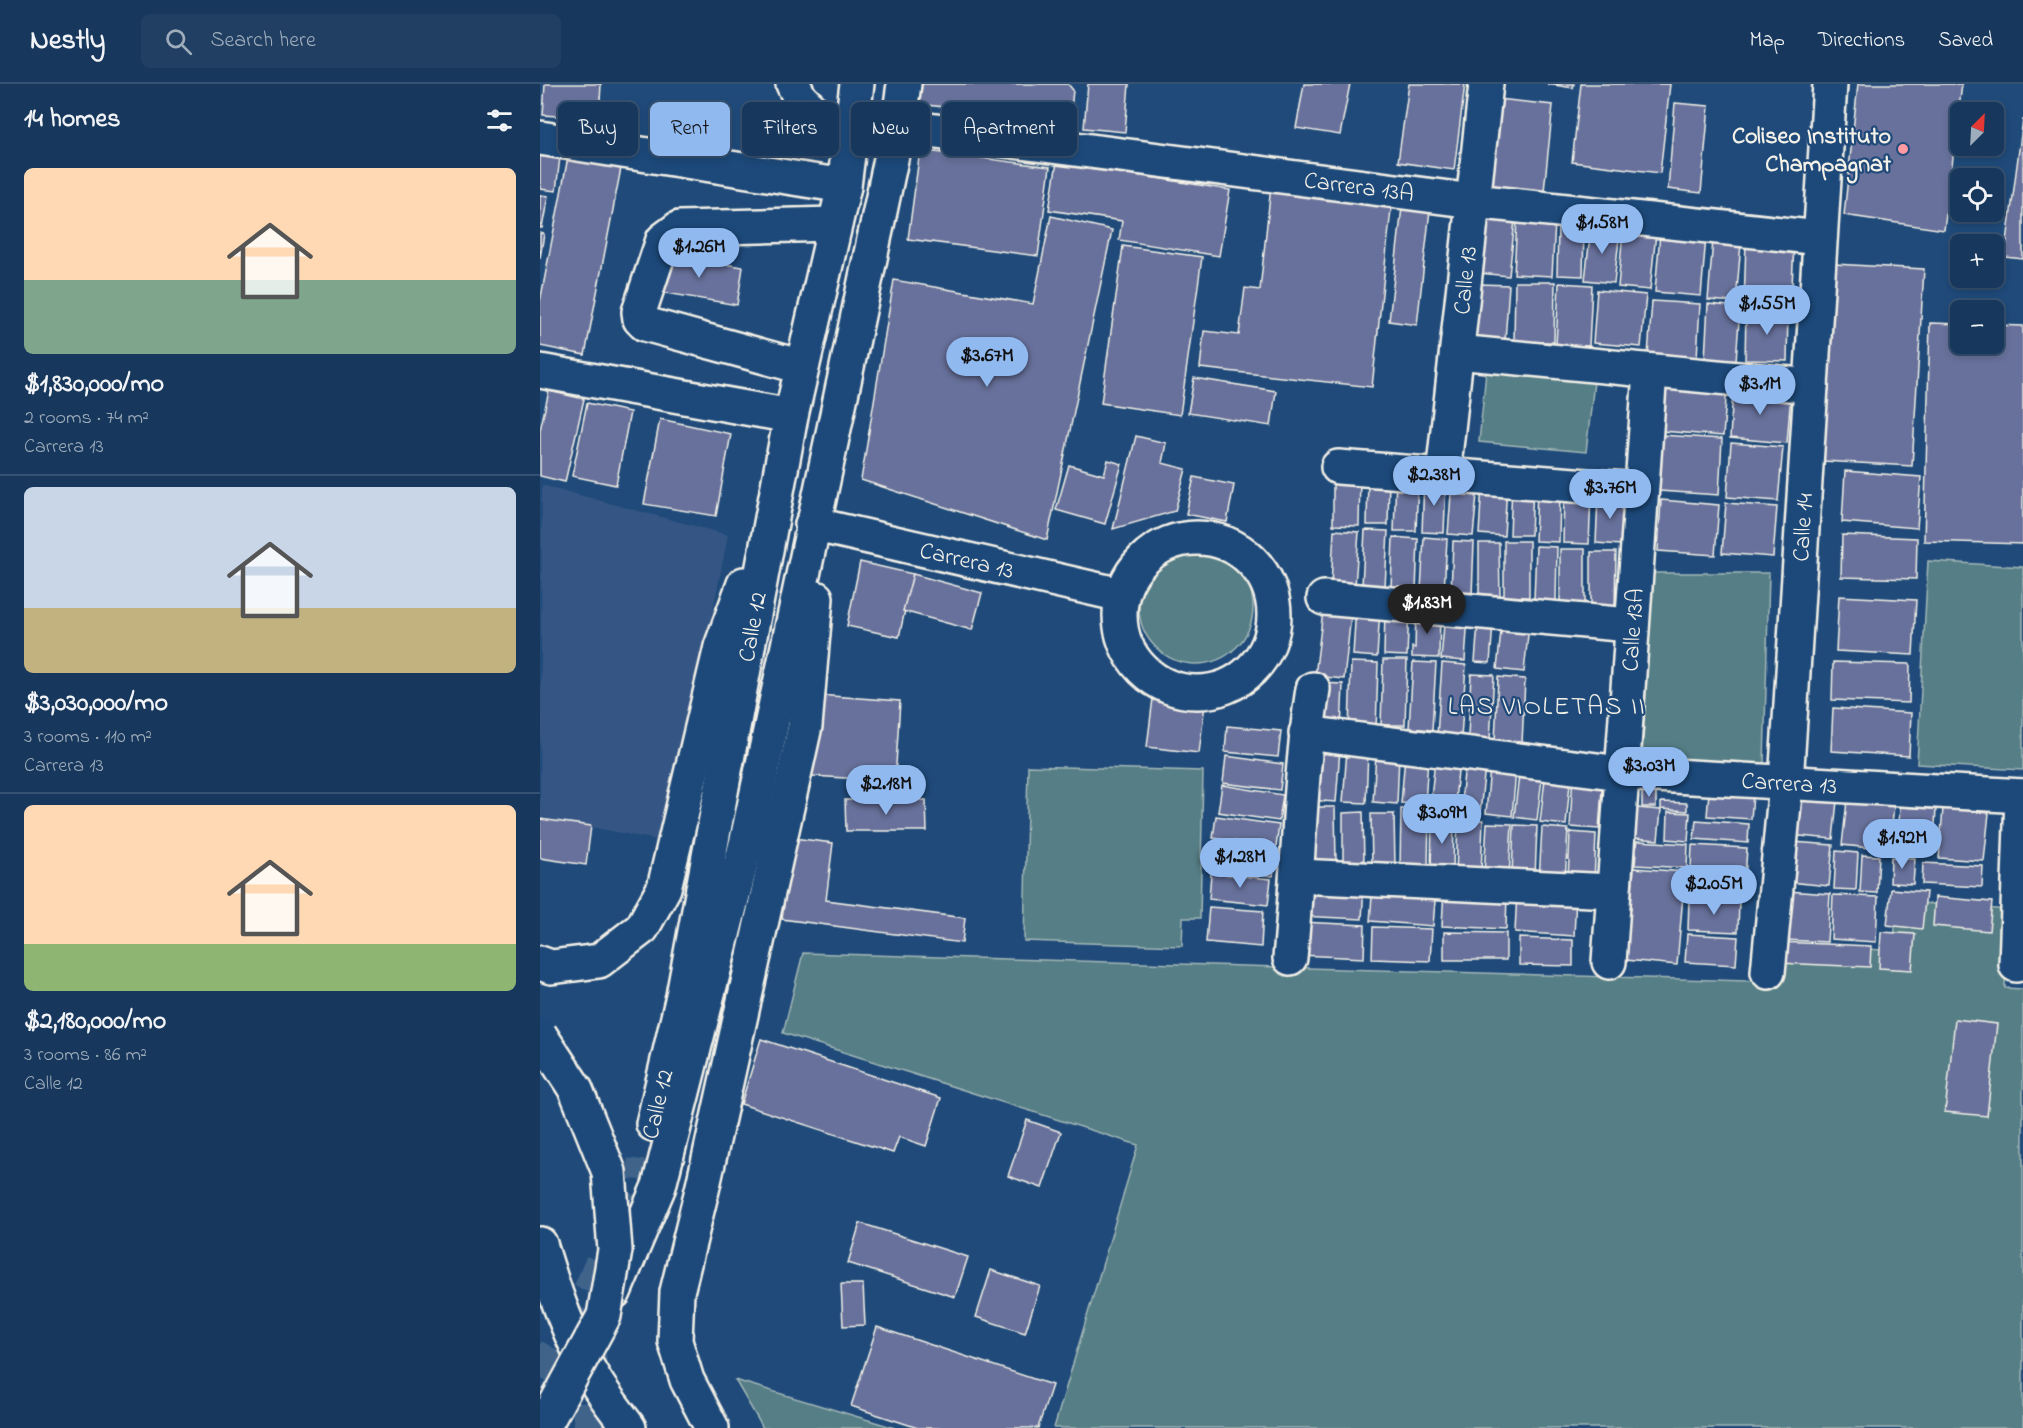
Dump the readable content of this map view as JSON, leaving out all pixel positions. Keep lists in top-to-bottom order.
{
  "streets": {
    "street": [
      "Carrera 13A",
      "Calle 13",
      "Calle 14",
      "Carrera 13",
      "Calle 12",
      "Calle 13A"
    ]
  },
  "crossings": [
    ["Carrera 13A", "Calle 13"],
    ["Carrera 13A", "Calle 14"],
    ["Calle 14", "Carrera 13"],
    ["Carrera 13", "Calle 12"],
    ["Carrera 13", "Calle 13A"]
  ],
  "districts": ["LAS VIOLETAS II"],
  "places": ["Coliseo Instituto Champagnat"],
  "north": "top right",
  "page": {
    "header": "Nestly",
    "search": "Search here",
    "nav": ["Map", "Directions", "Saved"],
    "heading": "14 homes",
    "map_buttons": ["+", "−"],
    "chip": [
      "Buy",
      "Rent",
      "Filters",
      "New",
      "Apartment"
    ],
    "list": [
      {
        "name": "$1,830,000/mo",
        "note": "2 rooms · 74 m² · Carrera 13"
      },
      {
        "name": "$3,030,000/mo",
        "note": "3 rooms · 110 m² · Carrera 13"
      },
      {
        "name": "$2,180,000/mo",
        "note": "3 rooms · 86 m² · Calle 12"
      }
    ],
    "price": [
      "$1.58M",
      "$1.26M",
      "$1.55M",
      "$3.67M",
      "$3.1M",
      "$2.38M",
      "$3.76M",
      "$1.83M",
      "$3.03M",
      "$2.18M",
      "$3.09M",
      "$1.92M",
      "$1.28M",
      "$2.05M"
    ]
  }
}
